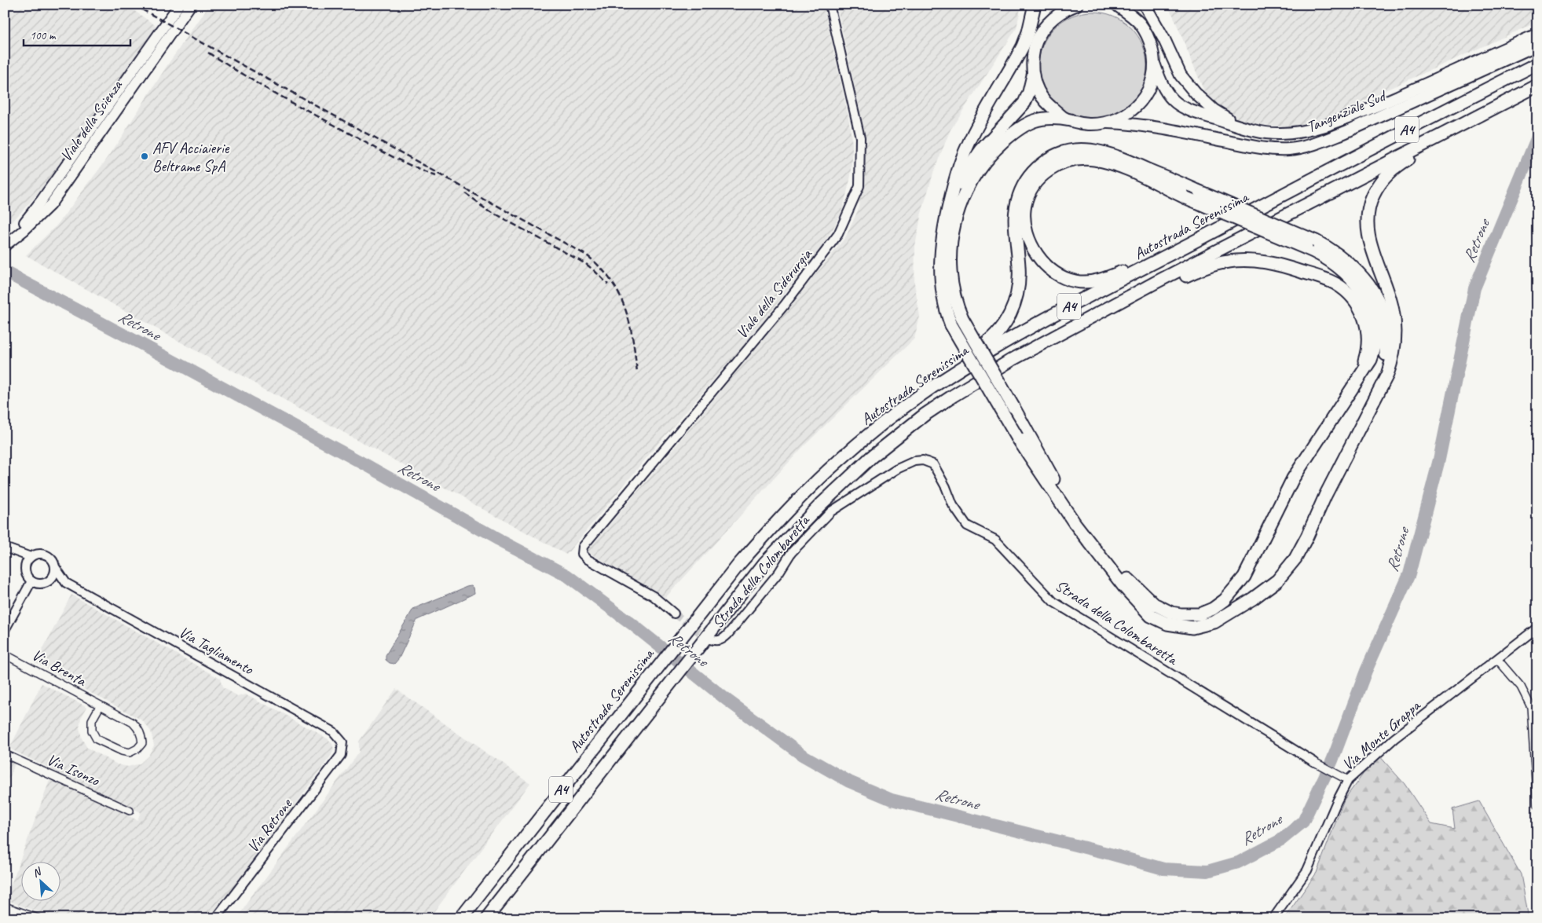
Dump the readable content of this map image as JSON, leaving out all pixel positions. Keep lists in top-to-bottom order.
{
  "streets": {
    "highway": ["Tangenziale Sud", "A4", "Autostrada Serenissima"],
    "main road": ["Viale della Scienza"],
    "street": [
      "Viale della Siderurgia",
      "Strada della Colombaretta",
      "Via Tagliamento",
      "Via Brenta",
      "Via Monte Grappa",
      "Via Isonzo",
      "Via Retrone"
    ]
  },
  "crossings": [
    ["Via Tagliamento", "Via Retrone"]
  ],
  "water": ["Retrone"],
  "places": ["AFV Acciaierie Beltrame SpA"],
  "scale_bar": "100 m",
  "north": "top left"
}
